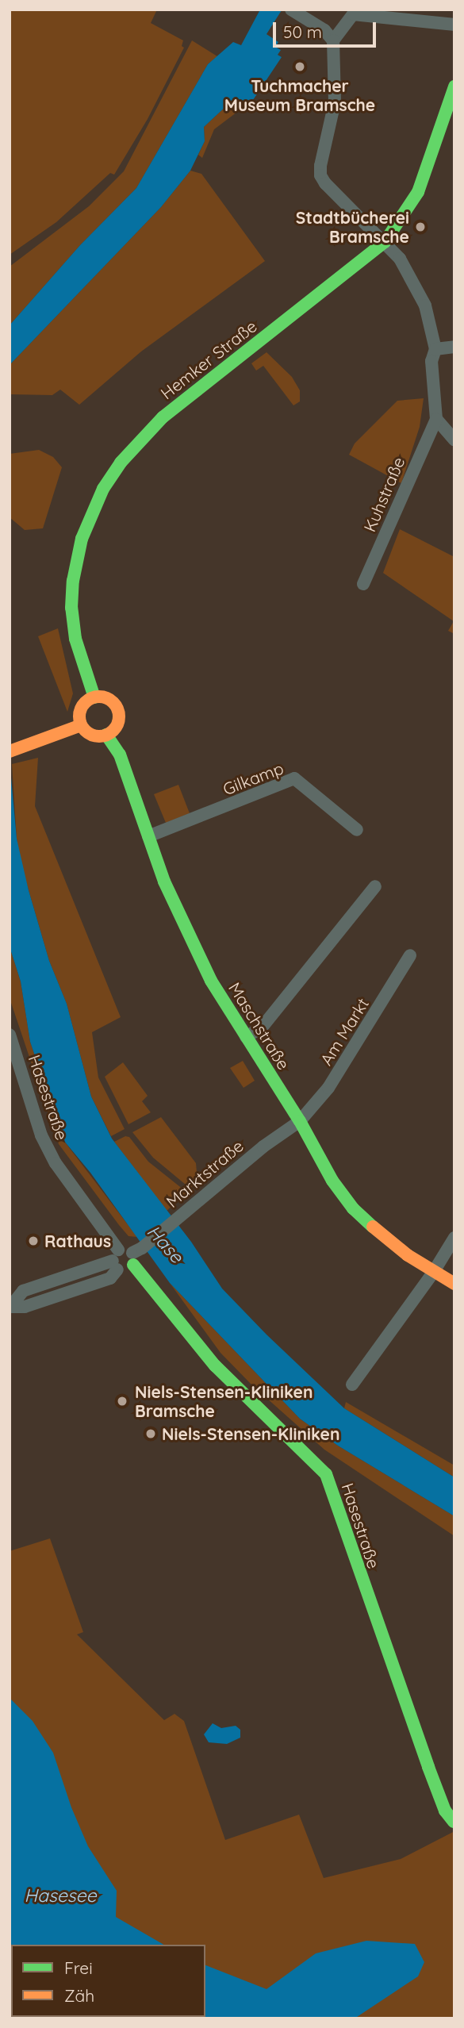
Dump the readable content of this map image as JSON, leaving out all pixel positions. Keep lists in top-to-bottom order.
{
  "streets": {
    "main road": ["Hemker Straße", "Maschstraße", "Hasestraße"],
    "street": [
      "Kuhstraße",
      "Gilkamp",
      "Am Markt",
      "Marktstraße"
    ]
  },
  "crossings": [
    ["Hemker Straße", "Maschstraße"],
    ["Gilkamp", "Maschstraße"],
    ["Maschstraße", "Am Markt"],
    ["Maschstraße", "Marktstraße"],
    ["Am Markt", "Marktstraße"],
    ["Hasestraße", "Marktstraße"]
  ],
  "water": ["Hase", "Hasesee"],
  "places": [
    "Tuchmacher Museum Bramsche",
    "Stadtbücherei Bramsche",
    "Rathaus",
    "Niels-Stensen-Kliniken Bramsche",
    "Niels-Stensen-Kliniken"
  ],
  "legend": ["Frei", "Zäh"],
  "scale_bar": "50 m"
}
